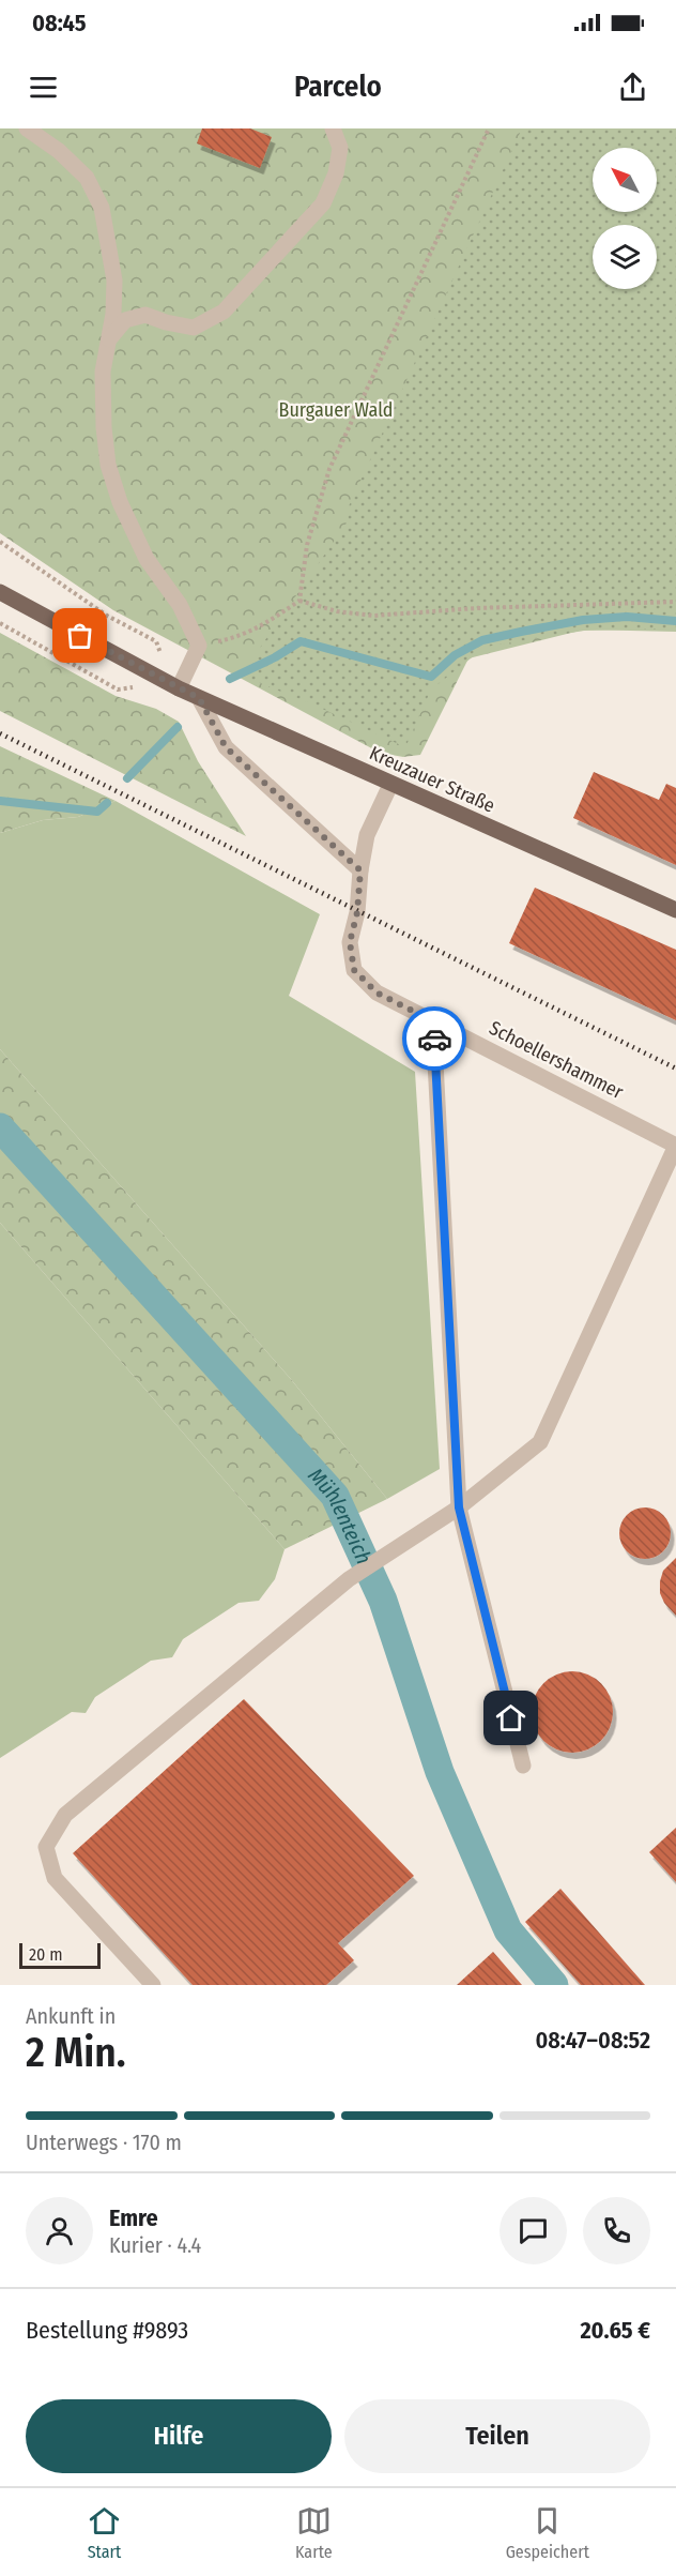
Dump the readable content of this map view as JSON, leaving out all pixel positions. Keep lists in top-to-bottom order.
{
  "streets": {
    "main road": ["Kreuzauer Straße"],
    "lane": ["Schoellershammer"]
  },
  "crossings": [
    ["Kreuzauer Straße", "Schoellershammer"]
  ],
  "water": ["Mühlenteich"],
  "parks": ["Burgauer Wald"],
  "scale_bar": "20 m",
  "north": "top left",
  "page": {
    "status": "08:45",
    "header": "Parcelo",
    "scale": "20 m",
    "heading": ["2 Min.", "Ankunft in", "08:47–08:52"],
    "panel": [
      "Emre",
      "Kurier · 4.4",
      "Bestellung #9893",
      "20.65 €"
    ],
    "bar": "Unterwegs · 170 m",
    "buttons": ["Hilfe", "Teilen"],
    "tabs": ["Start", "Karte", "Gespeichert"]
  }
}
